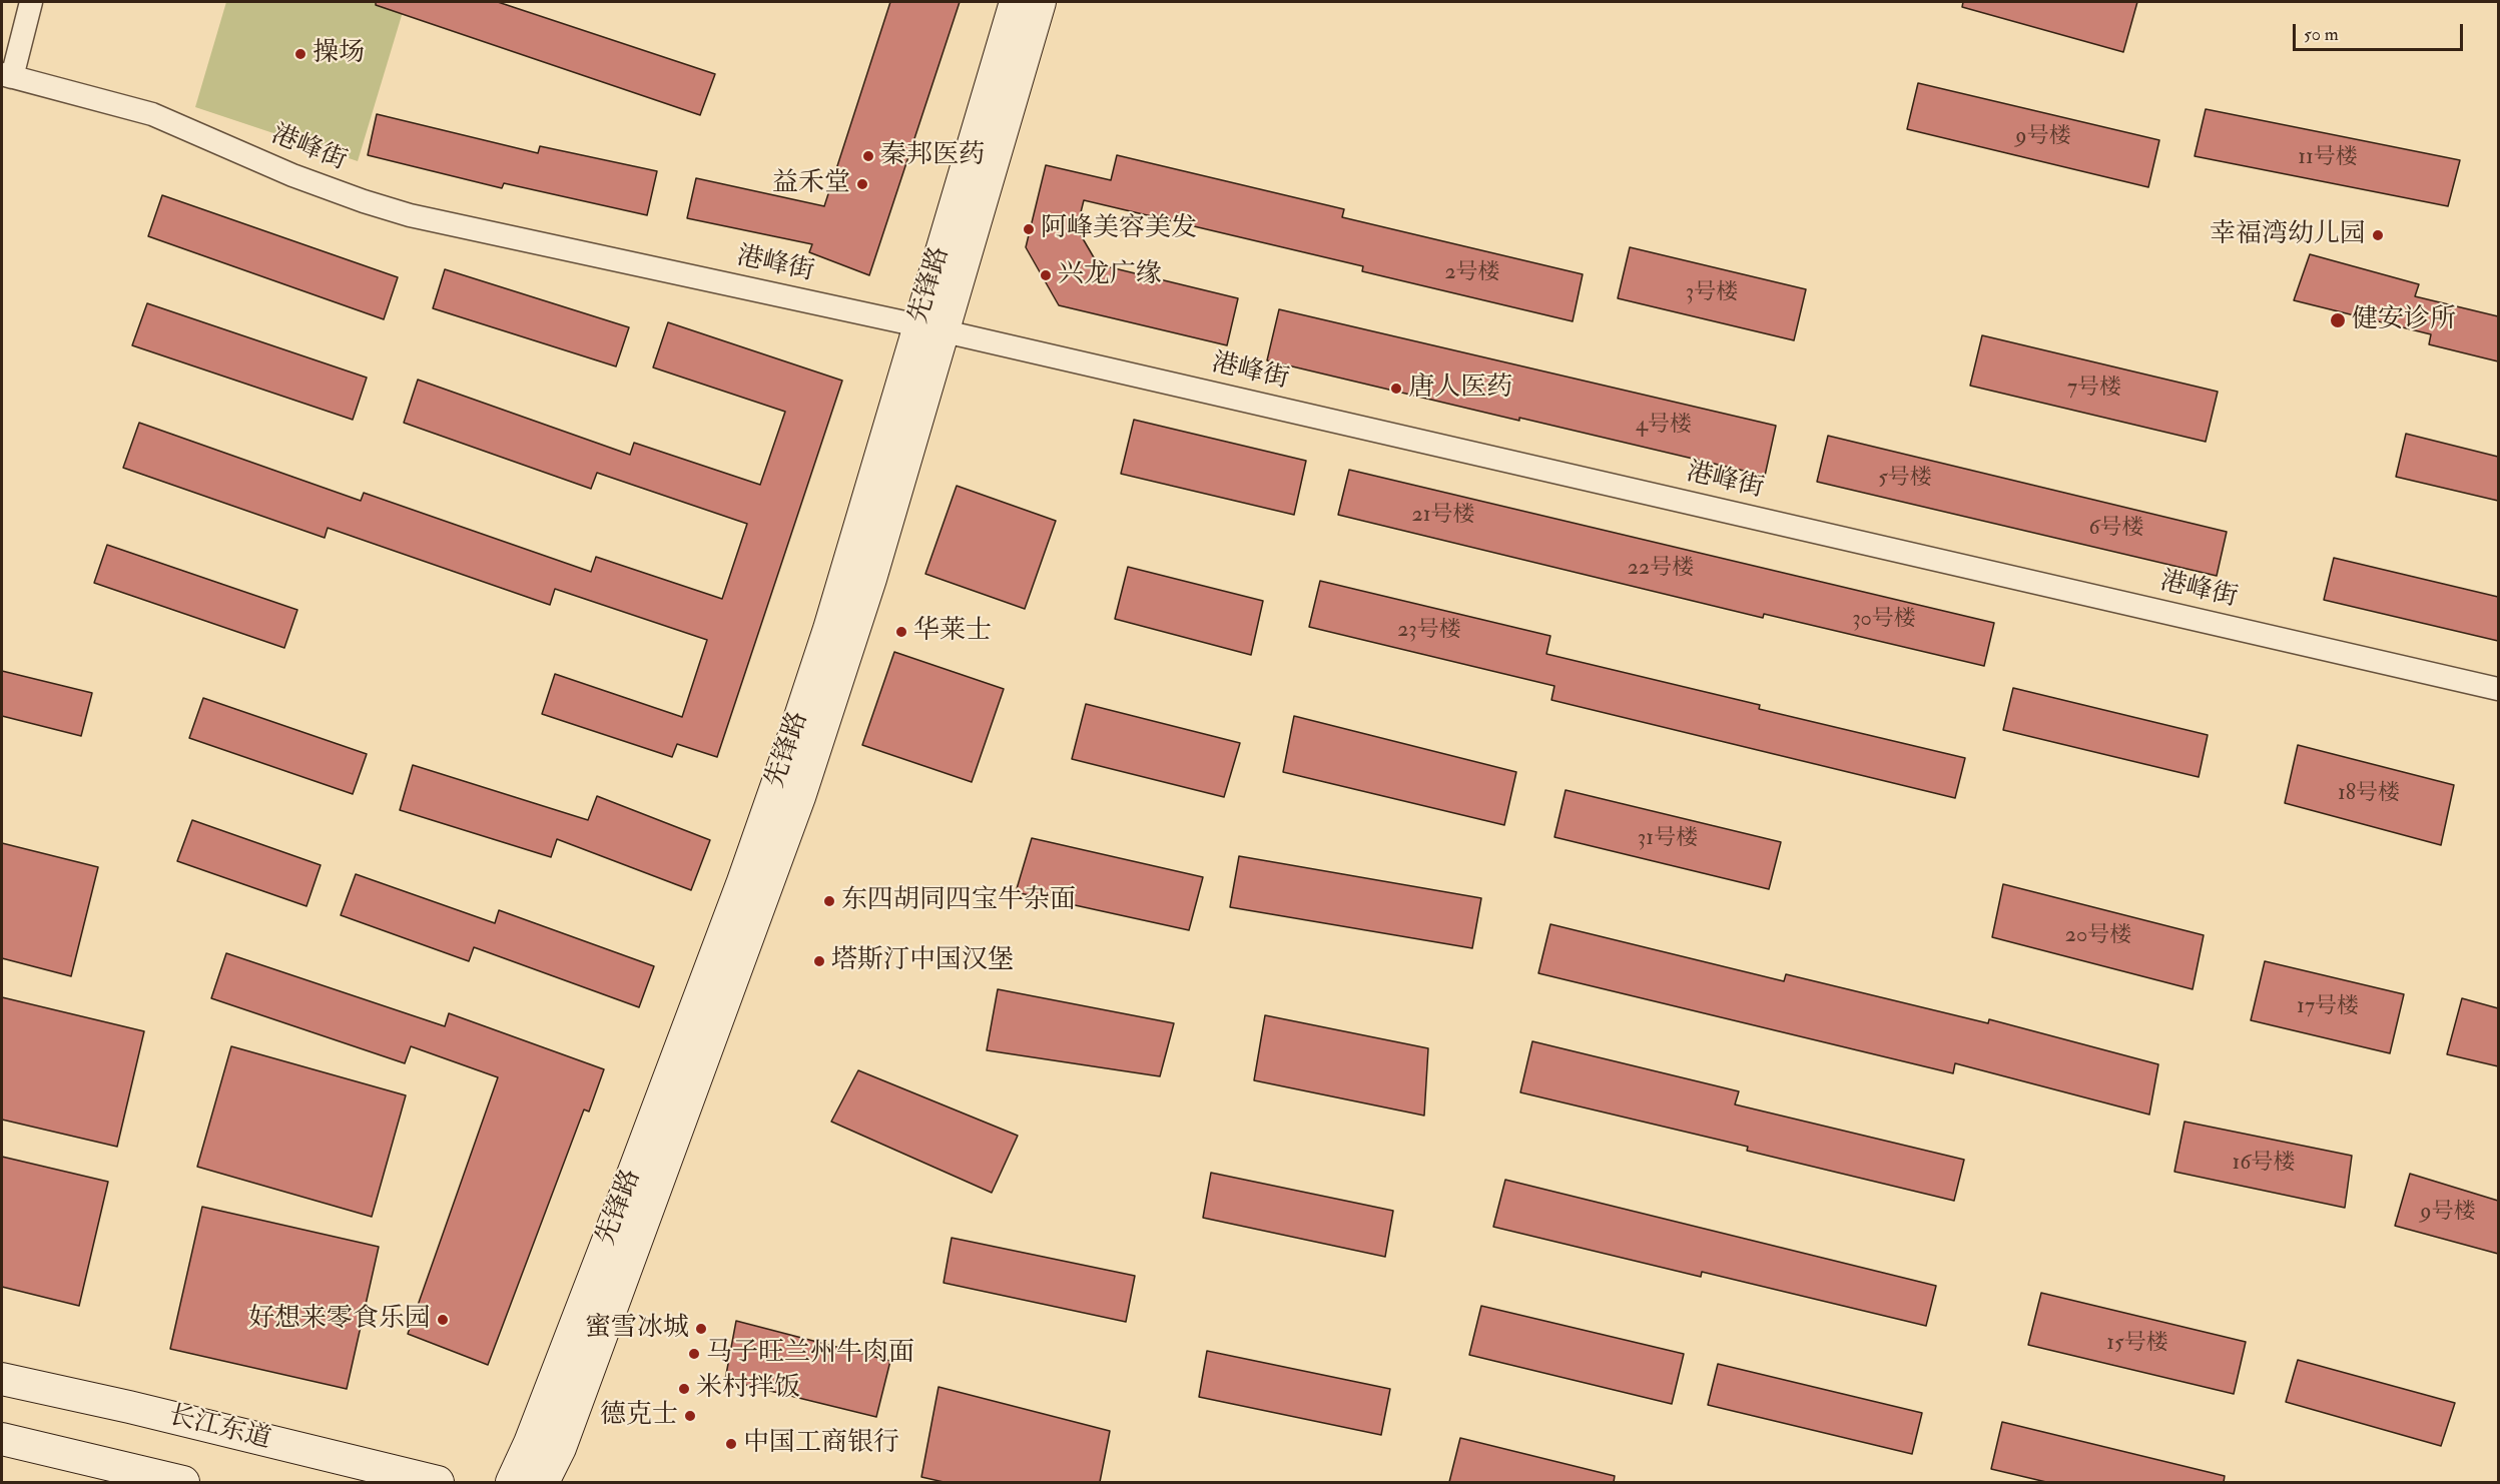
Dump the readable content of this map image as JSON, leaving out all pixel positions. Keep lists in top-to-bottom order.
{
  "streets": {
    "street": ["港峰街", "先锋路", "长江东道"]
  },
  "crossings": [
    ["港峰街", "先锋路"]
  ],
  "places": [
    "操场",
    "秦邦医药",
    "益禾堂",
    "阿峰美容美发",
    "幸福湾幼儿园",
    "兴龙广缘",
    "健安诊所",
    "唐人医药",
    "华莱士",
    "东四胡同四宝牛杂面",
    "塔斯汀中国汉堡",
    "好想来零食乐园",
    "蜜雪冰城",
    "马子旺兰州牛肉面",
    "米村拌饭",
    "德克士",
    "中国工商银行"
  ],
  "house_numbers": [
    "9号楼",
    "11号楼",
    "2号楼",
    "3号楼",
    "7号楼",
    "4号楼",
    "5号楼",
    "21号楼",
    "6号楼",
    "22号楼",
    "30号楼",
    "23号楼",
    "18号楼",
    "31号楼",
    "20号楼",
    "17号楼",
    "16号楼",
    "9号楼",
    "15号楼"
  ],
  "scale_bar": "50 m"
}
